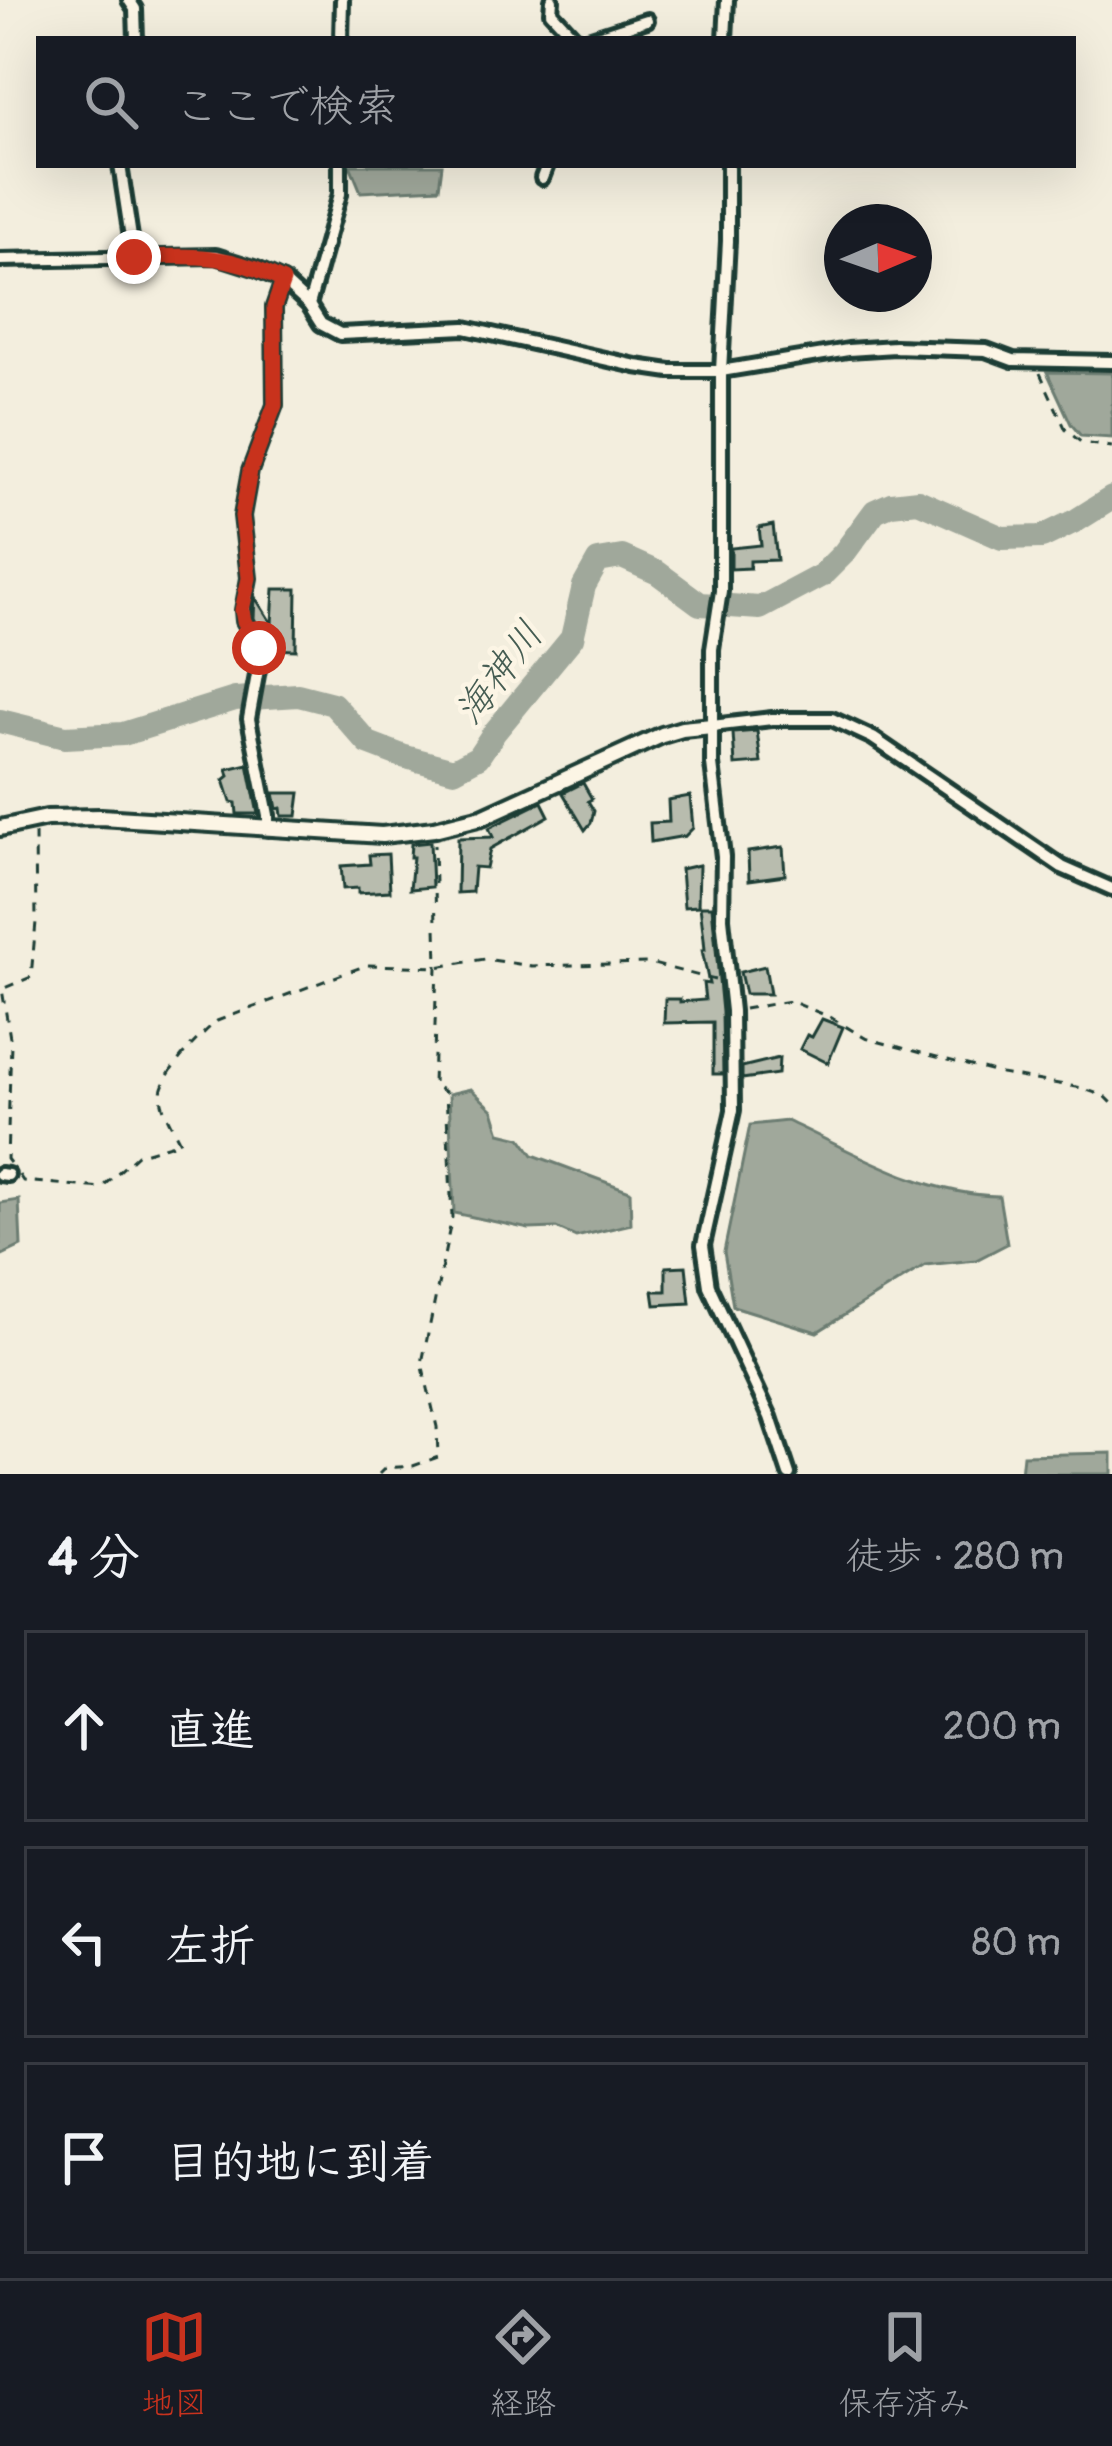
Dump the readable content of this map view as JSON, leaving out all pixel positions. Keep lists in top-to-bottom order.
{
  "water": ["海神川"],
  "north": "right",
  "page": {
    "search": "ここで検索",
    "heading": ["4 分", "徒歩 · 280 m"],
    "list": [
      ["直進", "200 m"],
      ["左折", "80 m"],
      "目的地に到着"
    ],
    "nav": ["地図", "経路", "保存済み"]
  }
}
